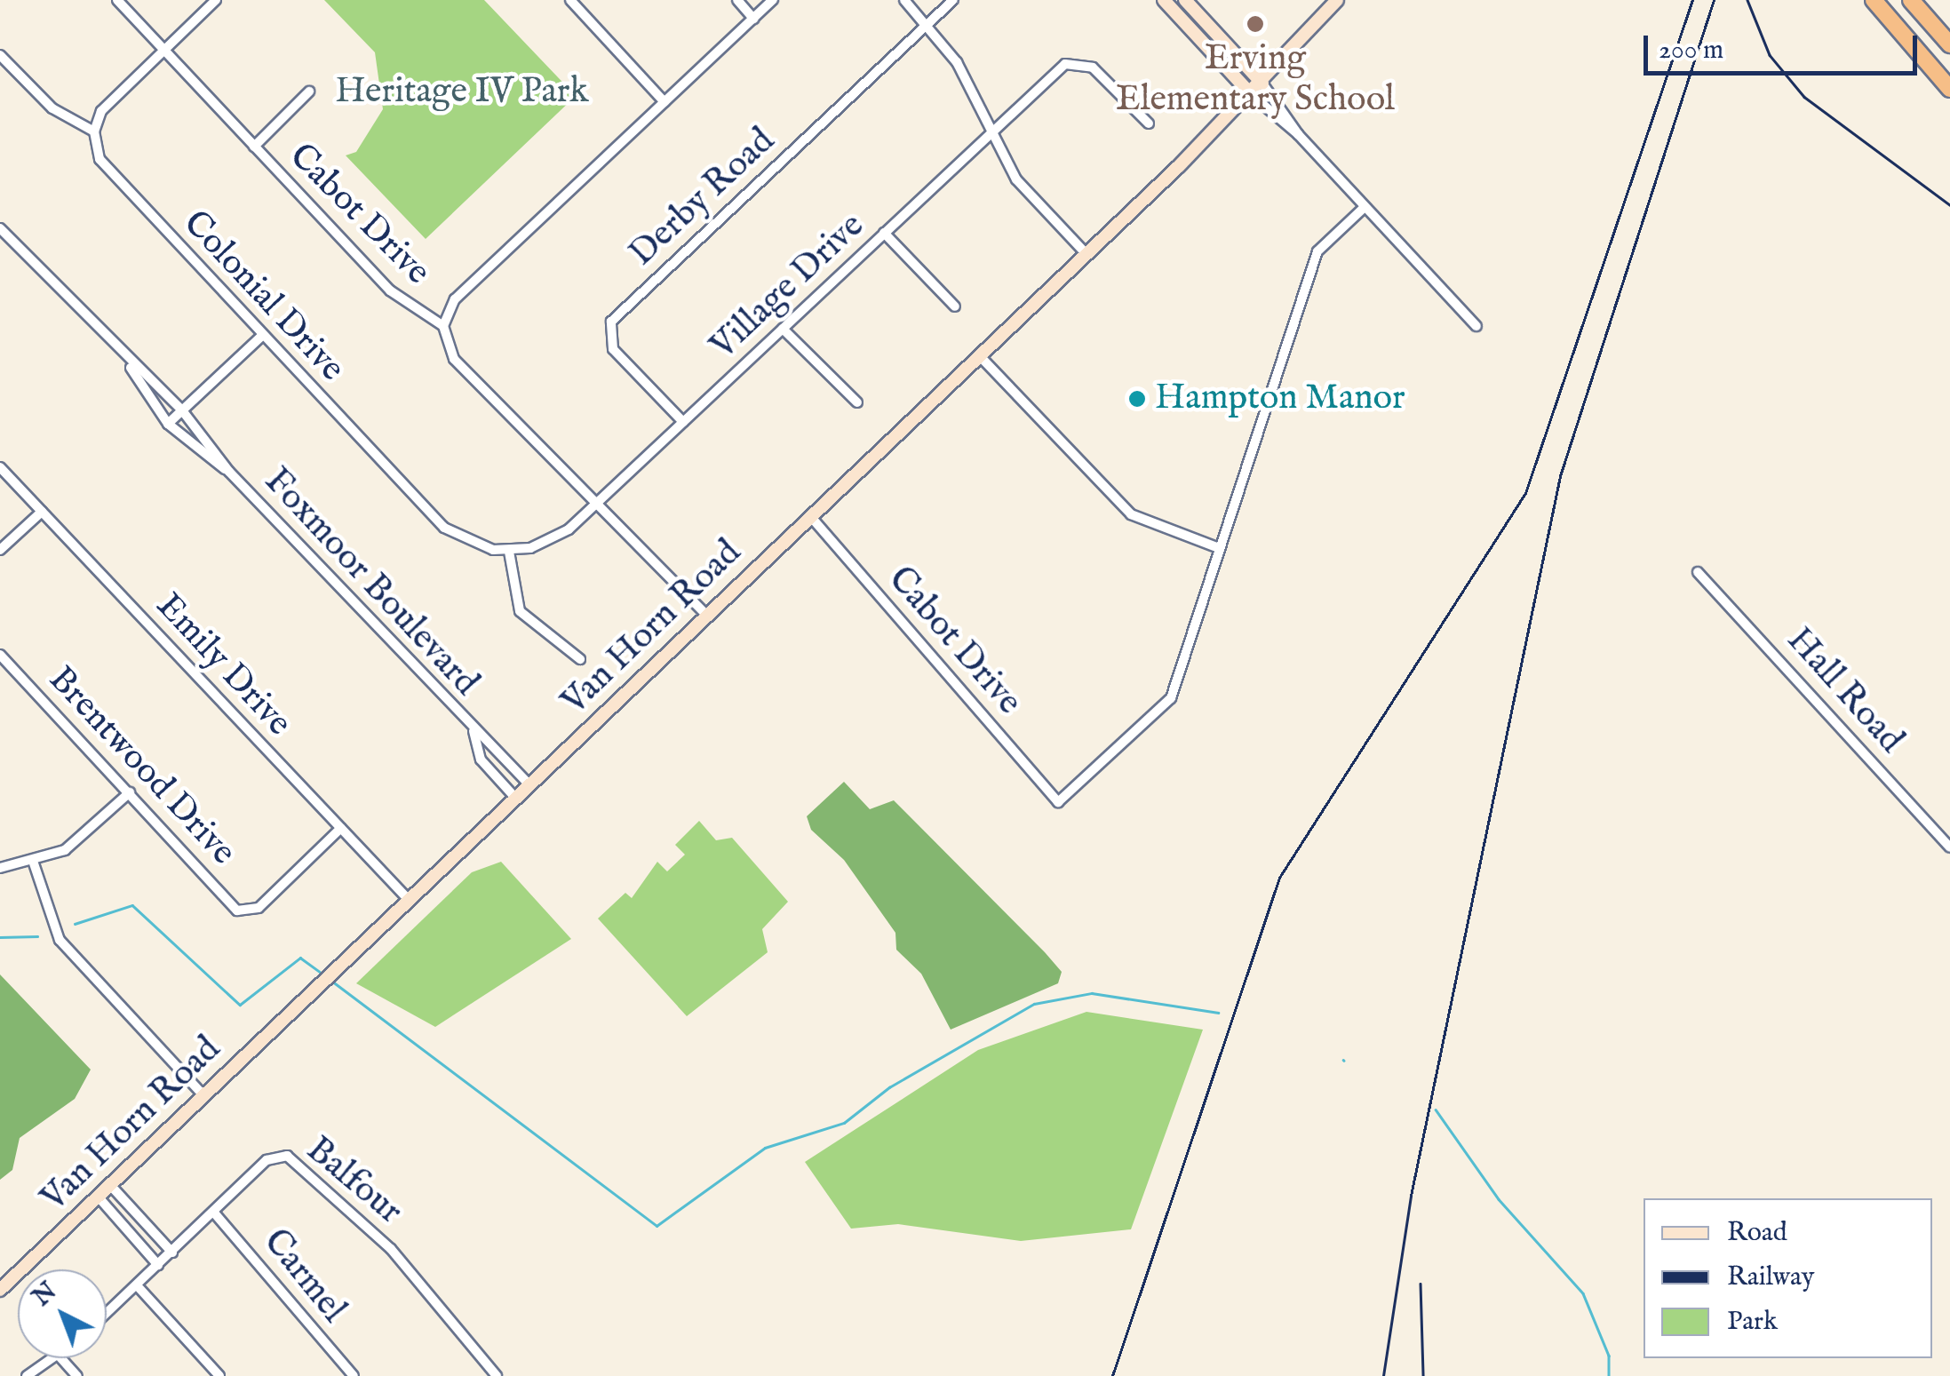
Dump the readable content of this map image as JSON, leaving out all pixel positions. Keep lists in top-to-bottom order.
{
  "streets": {
    "main road": ["Van Horn Road"],
    "street": [
      "Derby Road",
      "Cabot Drive",
      "Village Drive",
      "Colonial Drive",
      "Foxmoor Boulevard",
      "Emily Drive",
      "Hall Road",
      "Brentwood Drive",
      "Balfour",
      "Carmel"
    ]
  },
  "crossings": [
    ["Derby Road", "Village Drive"],
    ["Cabot Drive", "Village Drive"],
    ["Cabot Drive", "Van Horn Road"],
    ["Village Drive", "Colonial Drive"],
    ["Foxmoor Boulevard", "Van Horn Road"],
    ["Van Horn Road", "Emily Drive"],
    ["Emily Drive", "Brentwood Drive"],
    ["Balfour", "Carmel"]
  ],
  "parks": ["Heritage IV Park"],
  "places": ["Erving Elementary School", "Hampton Manor"],
  "legend": ["Road", "Railway", "Park"],
  "scale_bar": "200 m",
  "north": "top left"
}
